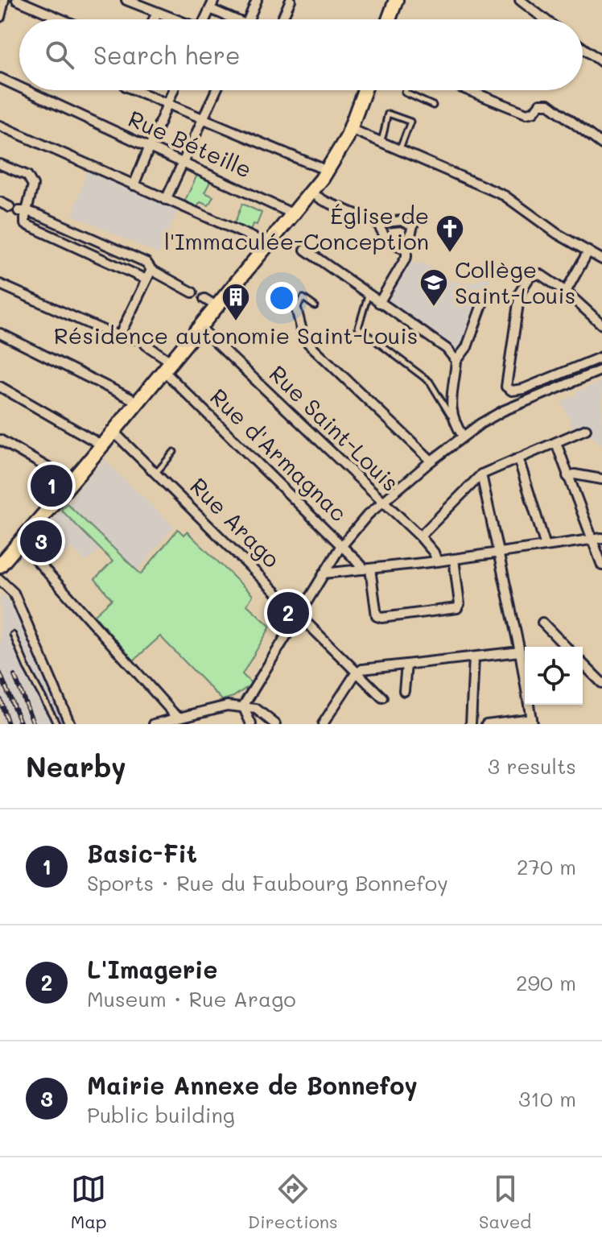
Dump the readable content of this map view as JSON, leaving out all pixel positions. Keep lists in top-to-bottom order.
{
  "streets": {
    "street": [
      "Rue Béteille",
      "Rue Saint-Louis",
      "Rue d'Armagnac",
      "Rue Arago"
    ]
  },
  "places": {
    "church": ["Église de l'Immaculée-Conception"],
    "school or university": ["Collège Saint-Louis"],
    "building": ["Résidence autonomie Saint-Louis"]
  },
  "page": {
    "search": "Search here",
    "pins": ["1", "3", "2"],
    "heading": ["Nearby", "3 results"],
    "list": [
      {
        "mark": "1",
        "name": "Basic-Fit",
        "note": "Sports · Rue du Faubourg Bonnefoy",
        "value": "270 m"
      },
      {
        "mark": "2",
        "name": "L'Imagerie",
        "note": "Museum · Rue Arago",
        "value": "290 m"
      },
      {
        "mark": "3",
        "name": "Mairie Annexe de Bonnefoy",
        "note": "Public building",
        "value": "310 m"
      }
    ],
    "nav": ["Map", "Directions", "Saved"]
  }
}
